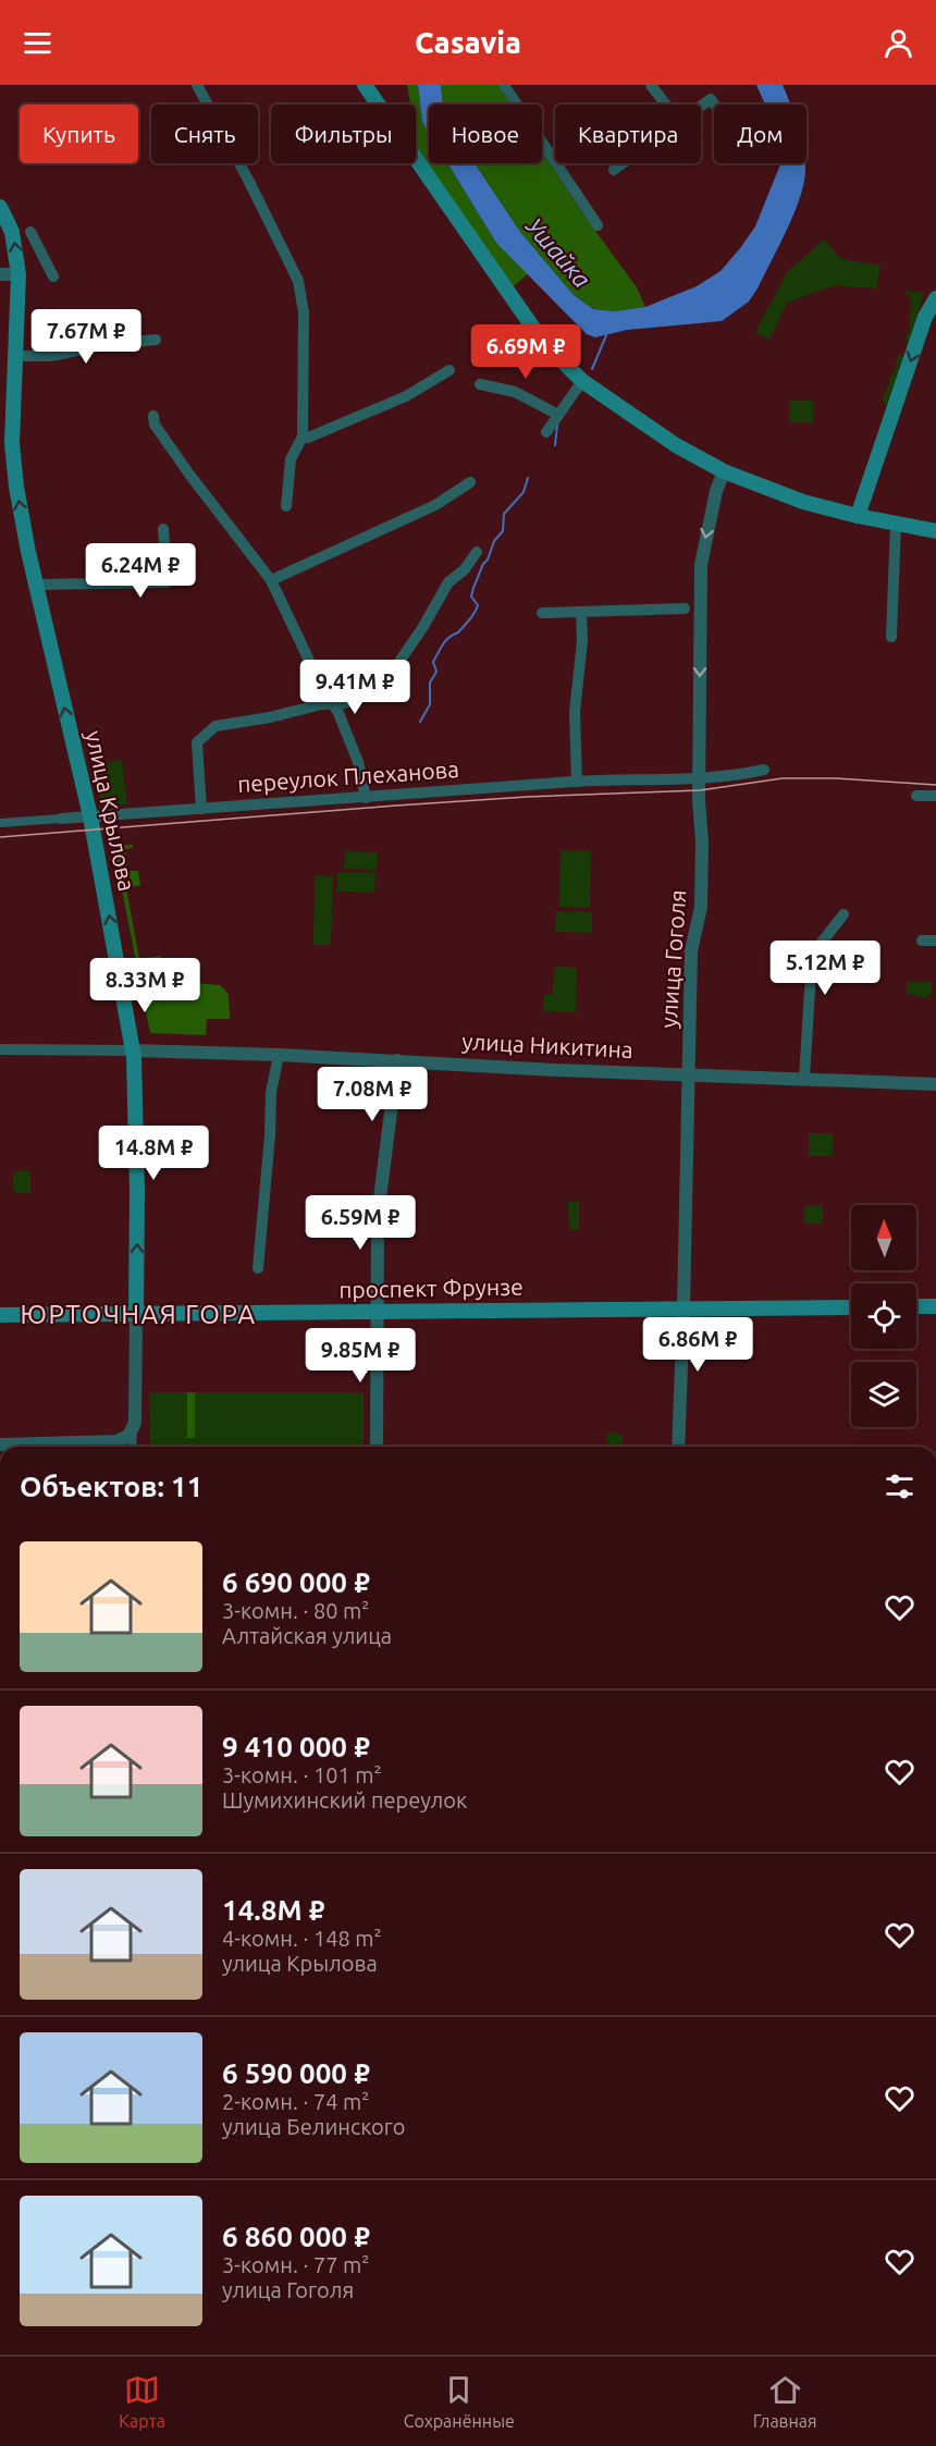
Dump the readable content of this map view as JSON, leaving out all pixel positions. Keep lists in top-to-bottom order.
{
  "streets": {
    "main road": ["улица Крылова", "проспект Фрунзе"],
    "street": ["переулок Плеханова", "улица Гоголя", "улица Никитина"]
  },
  "crossings": [
    ["переулок Плеханова", "улица Крылова"],
    ["переулок Плеханова", "улица Гоголя"],
    ["улица Крылова", "улица Никитина"],
    ["улица Крылова", "проспект Фрунзе"],
    ["улица Гоголя", "улица Никитина"],
    ["улица Гоголя", "проспект Фрунзе"]
  ],
  "one_way": ["улица Крылова"],
  "districts": ["ЮРТОЧНАЯ ГОРА"],
  "water": ["Ушайка"],
  "north": "top",
  "page": {
    "header": "Casavia",
    "chip": [
      "Купить",
      "Снять",
      "Фильтры",
      "Новое",
      "Квартира",
      "Дом"
    ],
    "price": [
      "7.67M ₽",
      "6.69M ₽",
      "6.24M ₽",
      "9.41M ₽",
      "5.12M ₽",
      "8.33M ₽",
      "7.08M ₽",
      "14.8M ₽",
      "6.59M ₽",
      "6.86M ₽",
      "9.85M ₽"
    ],
    "heading": "Объектов: 11",
    "list": [
      {
        "name": "6 690 000 ₽",
        "note": "3-комн. · 80 m² · Алтайская улица"
      },
      {
        "name": "9 410 000 ₽",
        "note": "3-комн. · 101 m² · Шумихинский переулок"
      },
      {
        "name": "14.8M ₽",
        "note": "4-комн. · 148 m² · улица Крылова"
      },
      {
        "name": "6 590 000 ₽",
        "note": "2-комн. · 74 m² · улица Белинского"
      },
      {
        "name": "6 860 000 ₽",
        "note": "3-комн. · 77 m² · улица Гоголя"
      }
    ],
    "tabs": ["Карта", "Сохранённые", "Главная"]
  }
}
